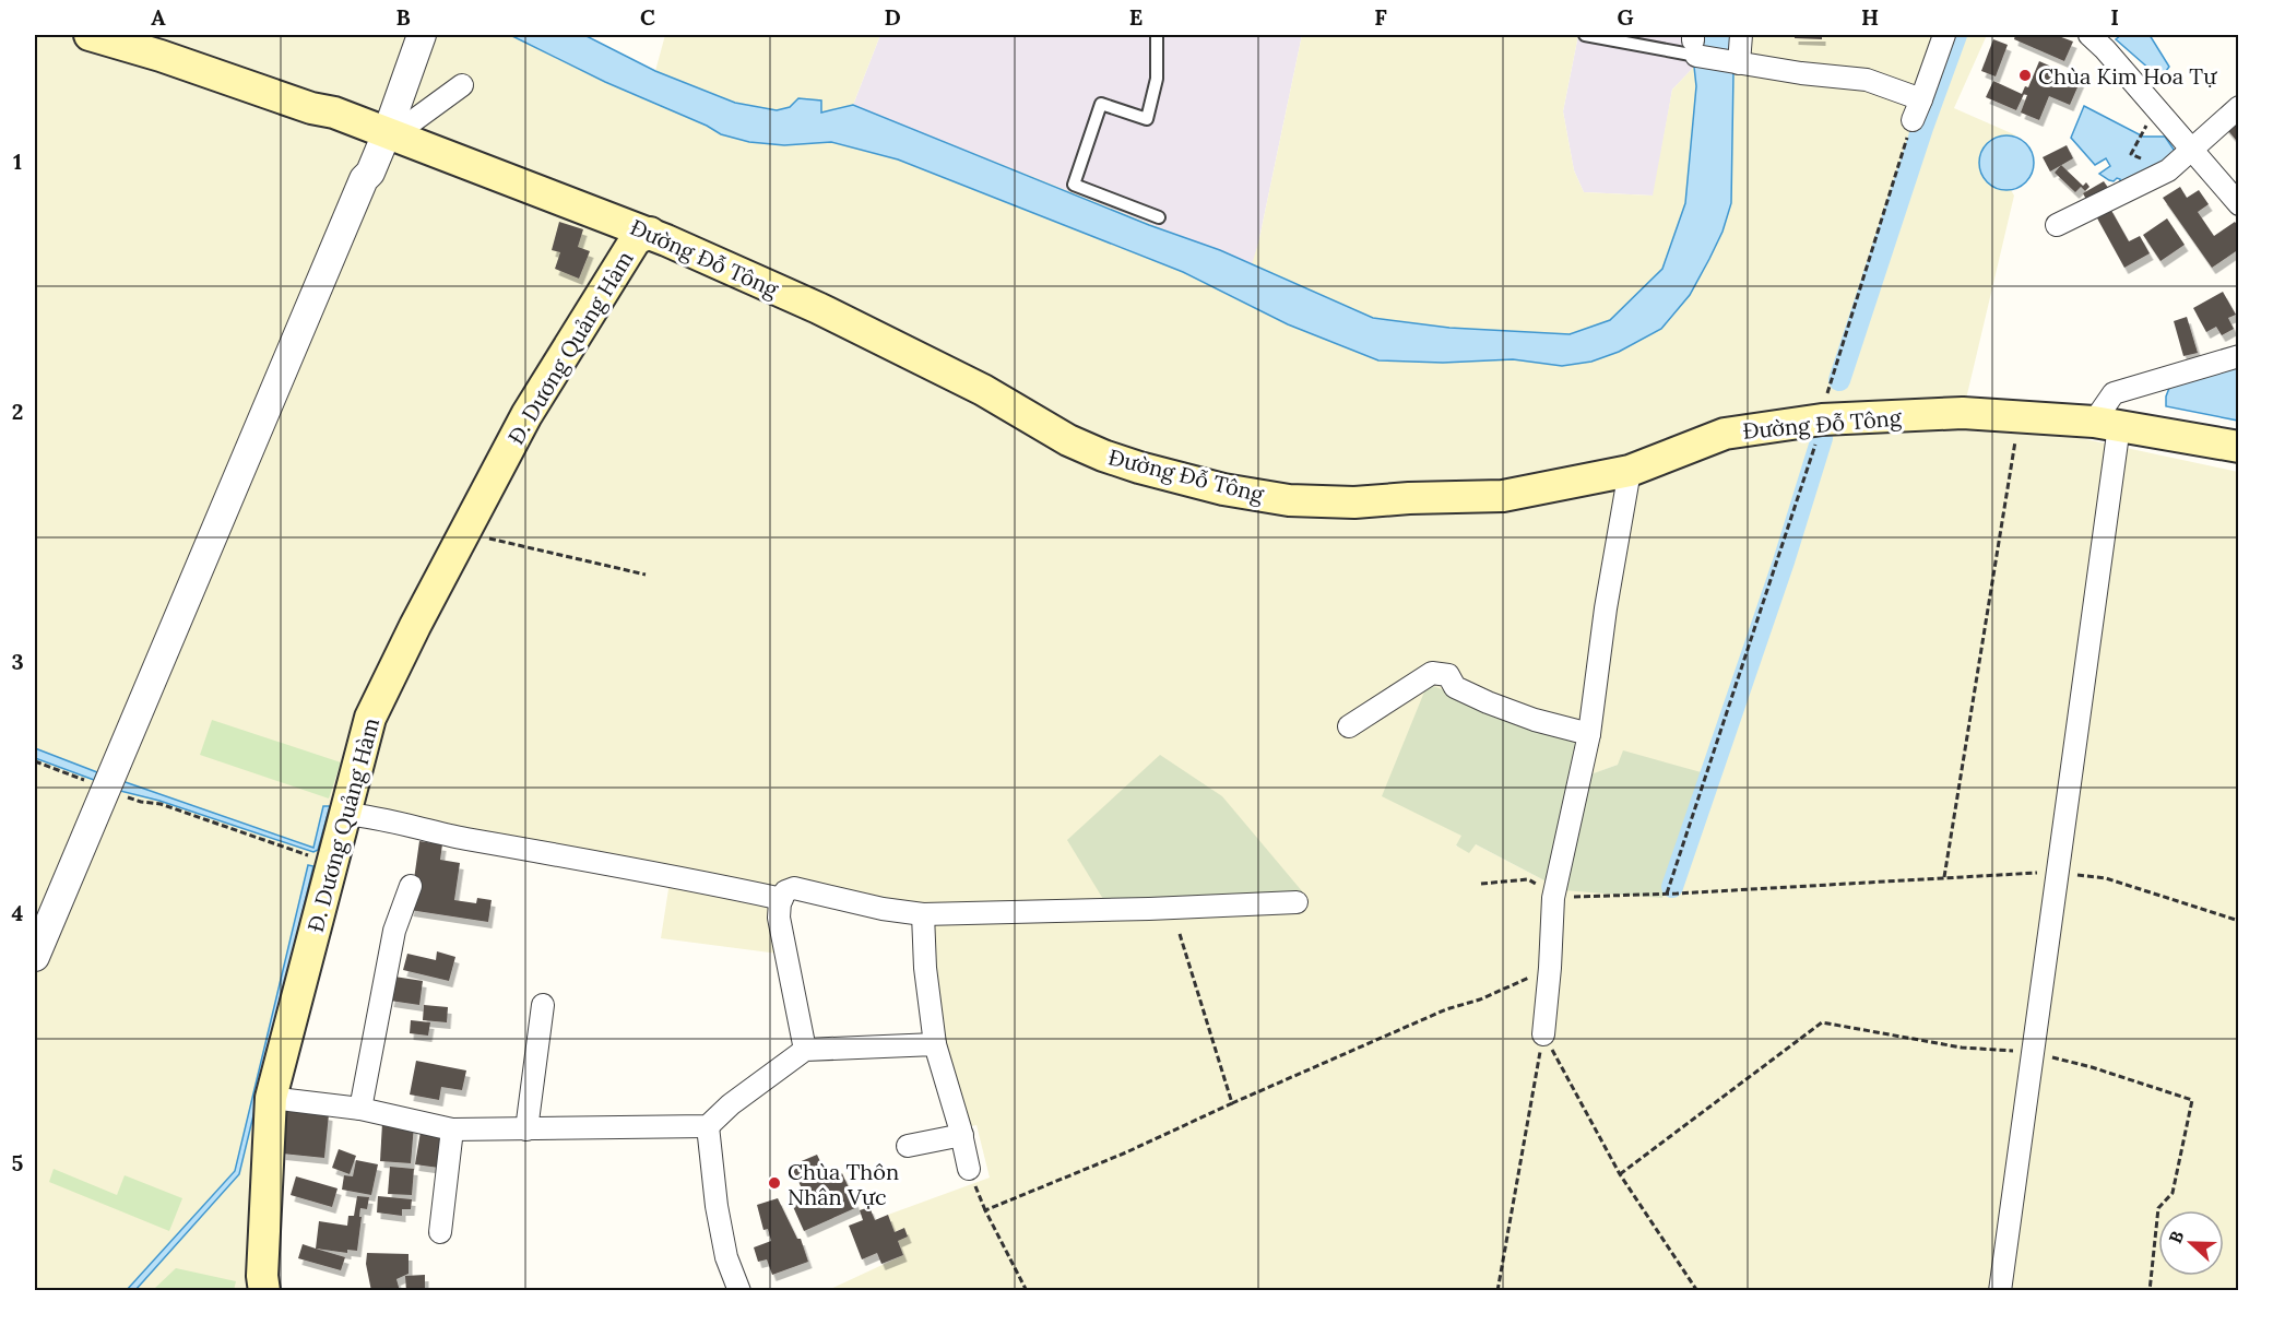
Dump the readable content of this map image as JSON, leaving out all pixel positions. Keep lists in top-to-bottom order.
{
  "streets": {
    "main road": ["Đường Đỗ Tông", "Đ. Dương Quảng Hàm"]
  },
  "crossings": [
    ["Đường Đỗ Tông", "Đ. Dương Quảng Hàm"]
  ],
  "places": ["Chùa Kim Hoa Tự", "Chùa Thôn Nhân Vực"],
  "north": "left",
  "grid": {
    "columns": [
      "A",
      "B",
      "C",
      "D",
      "E",
      "F",
      "G",
      "H",
      "I"
    ],
    "rows": [
      "1",
      "2",
      "3",
      "4",
      "5"
    ]
  }
}
